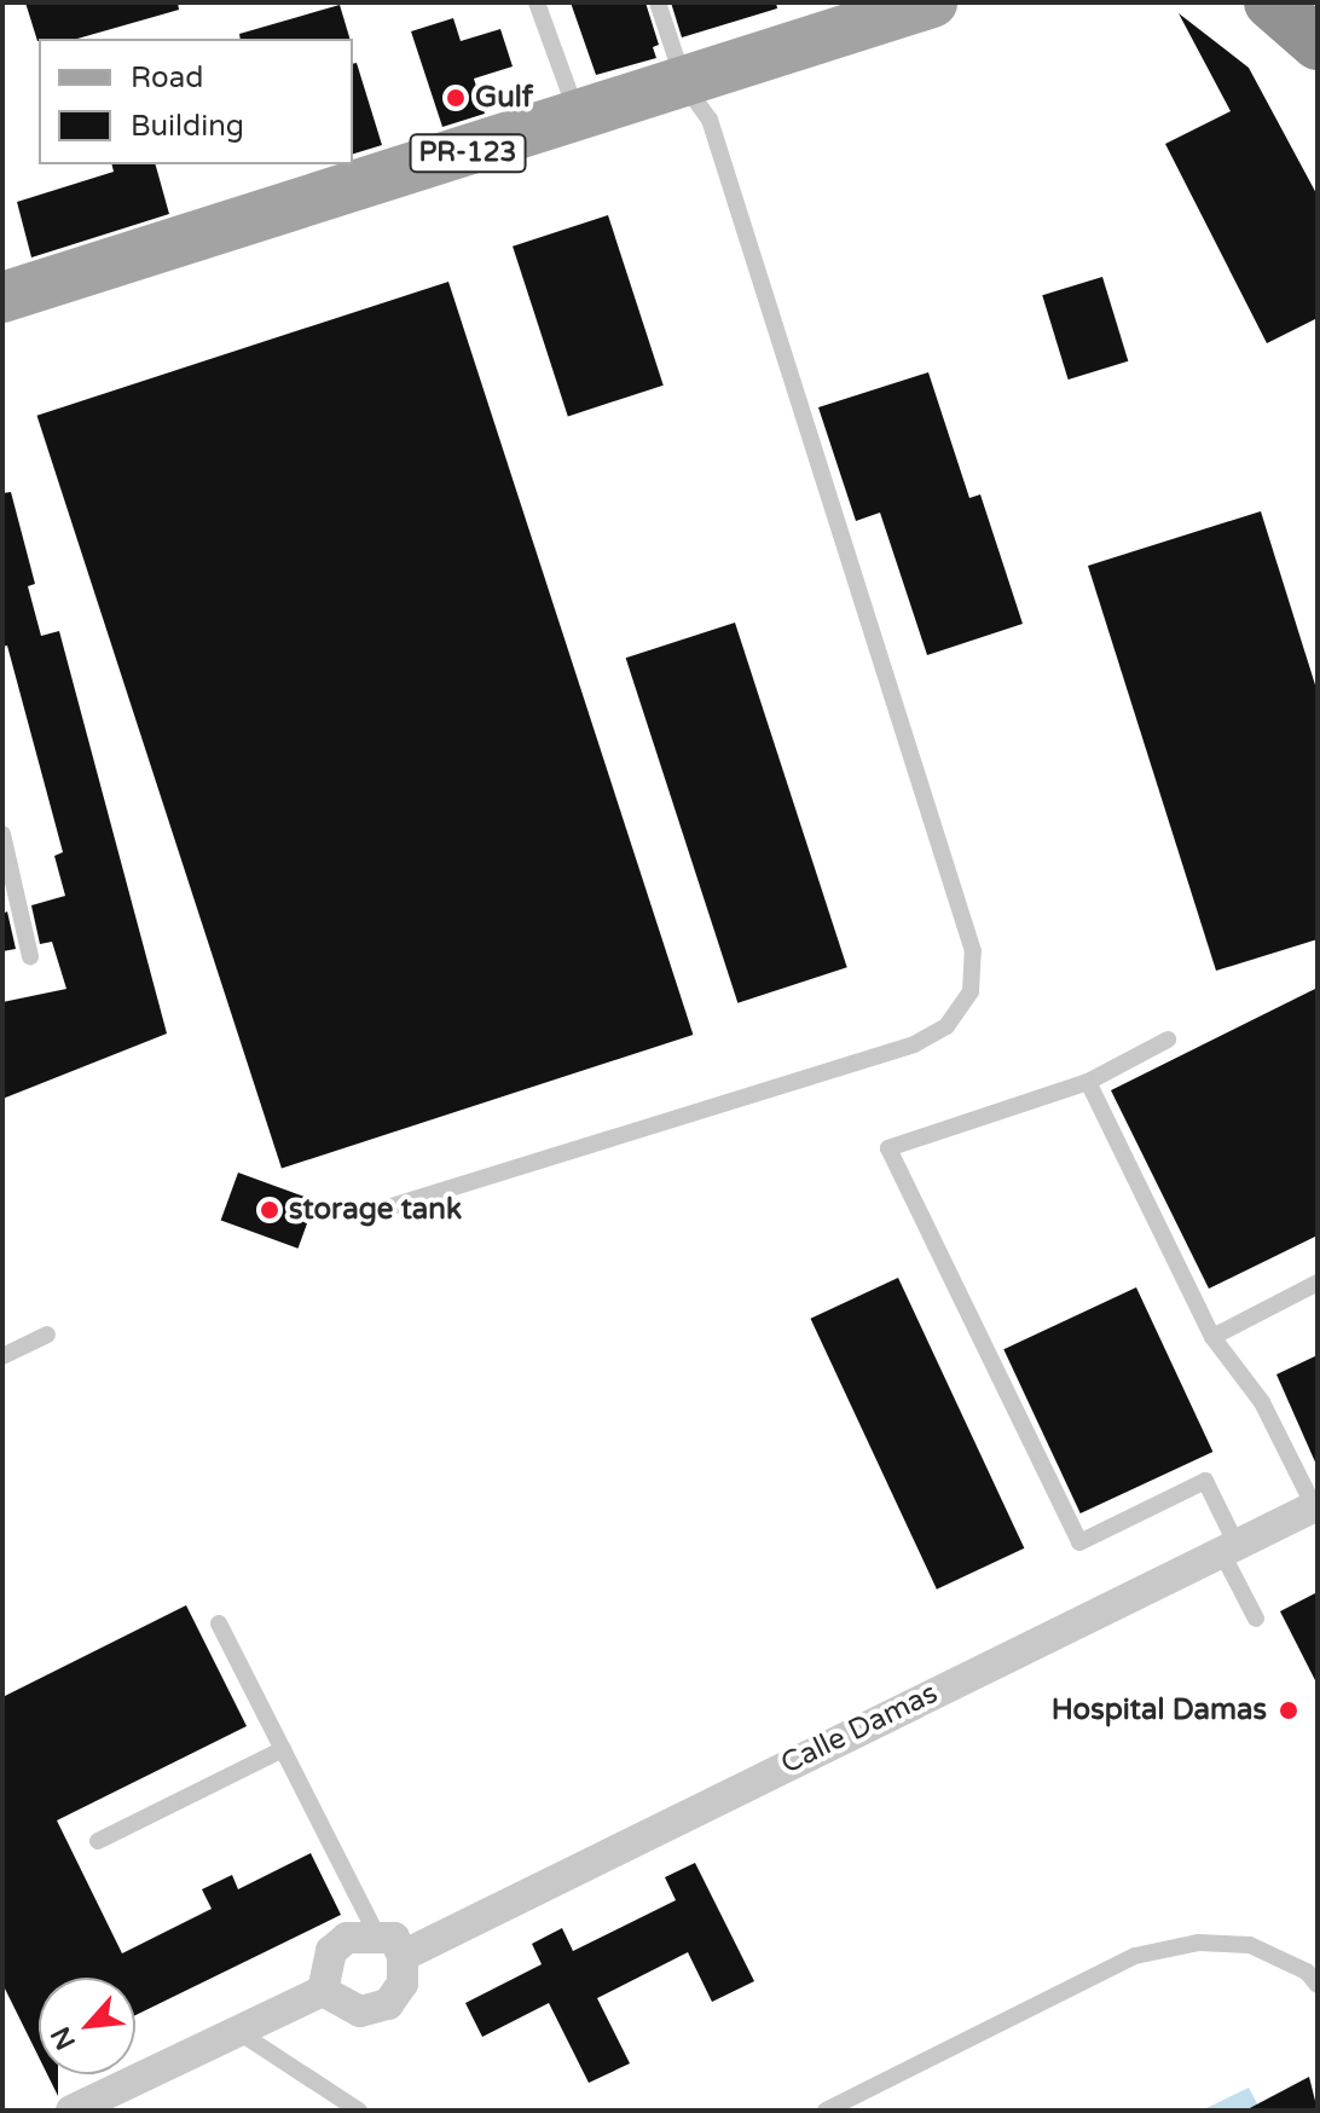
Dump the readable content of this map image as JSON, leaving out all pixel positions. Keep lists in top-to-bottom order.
{
  "streets": {
    "main road": ["PR-123"],
    "street": ["Calle Damas"]
  },
  "places": ["Gulf", "storage tank", "Hospital Damas"],
  "legend": ["Road", "Building"],
  "north": "bottom left"
}
